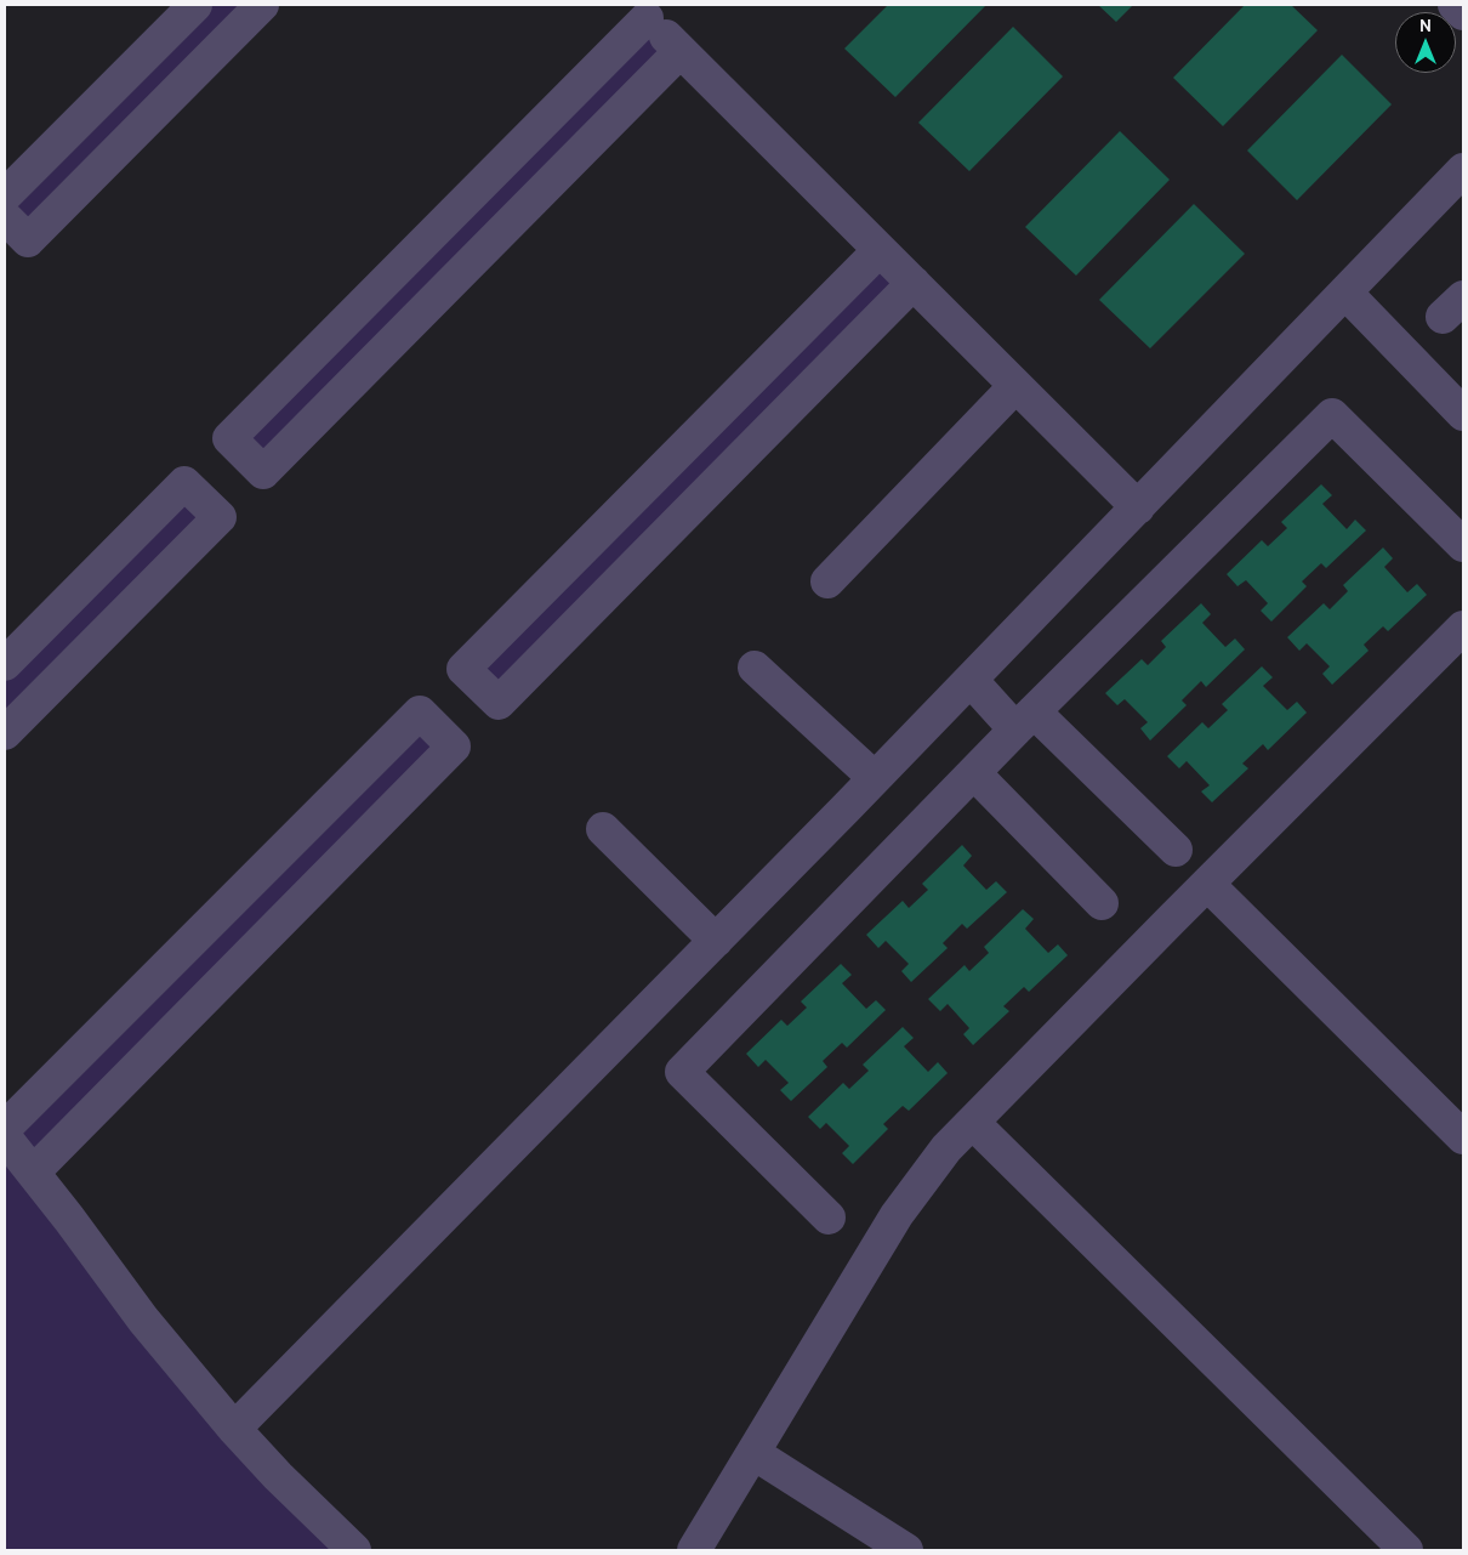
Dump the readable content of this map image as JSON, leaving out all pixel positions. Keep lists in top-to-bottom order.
{
  "north": "top"
}
